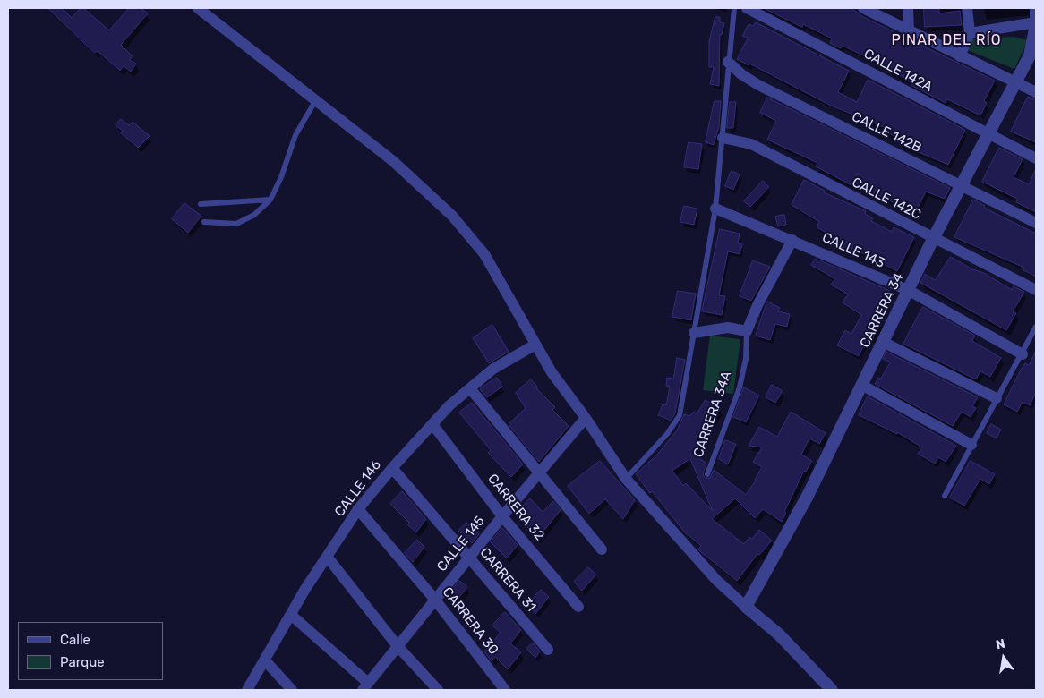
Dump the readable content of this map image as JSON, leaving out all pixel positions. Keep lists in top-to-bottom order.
{
  "streets": {
    "street": [
      "CALLE 142A",
      "CALLE 142B",
      "CALLE 142C",
      "CALLE 143",
      "CARRERA 34",
      "CARRERA 34A",
      "CALLE 146",
      "CARRERA 32",
      "CALLE 145",
      "CARRERA 31",
      "CARRERA 30"
    ]
  },
  "crossings": [
    ["CALLE 142A", "CARRERA 34"],
    ["CALLE 142B", "CARRERA 34"],
    ["CALLE 142C", "CARRERA 34"],
    ["CALLE 143", "CARRERA 34"],
    ["CALLE 143", "CARRERA 34A"],
    ["CALLE 146", "CARRERA 32"],
    ["CALLE 146", "CARRERA 31"],
    ["CALLE 146", "CARRERA 30"],
    ["CARRERA 32", "CALLE 145"],
    ["CALLE 145", "CARRERA 31"],
    ["CALLE 145", "CARRERA 30"]
  ],
  "districts": ["PINAR DEL RÍO"],
  "legend": ["Calle", "Parque"],
  "north": "top"
}
